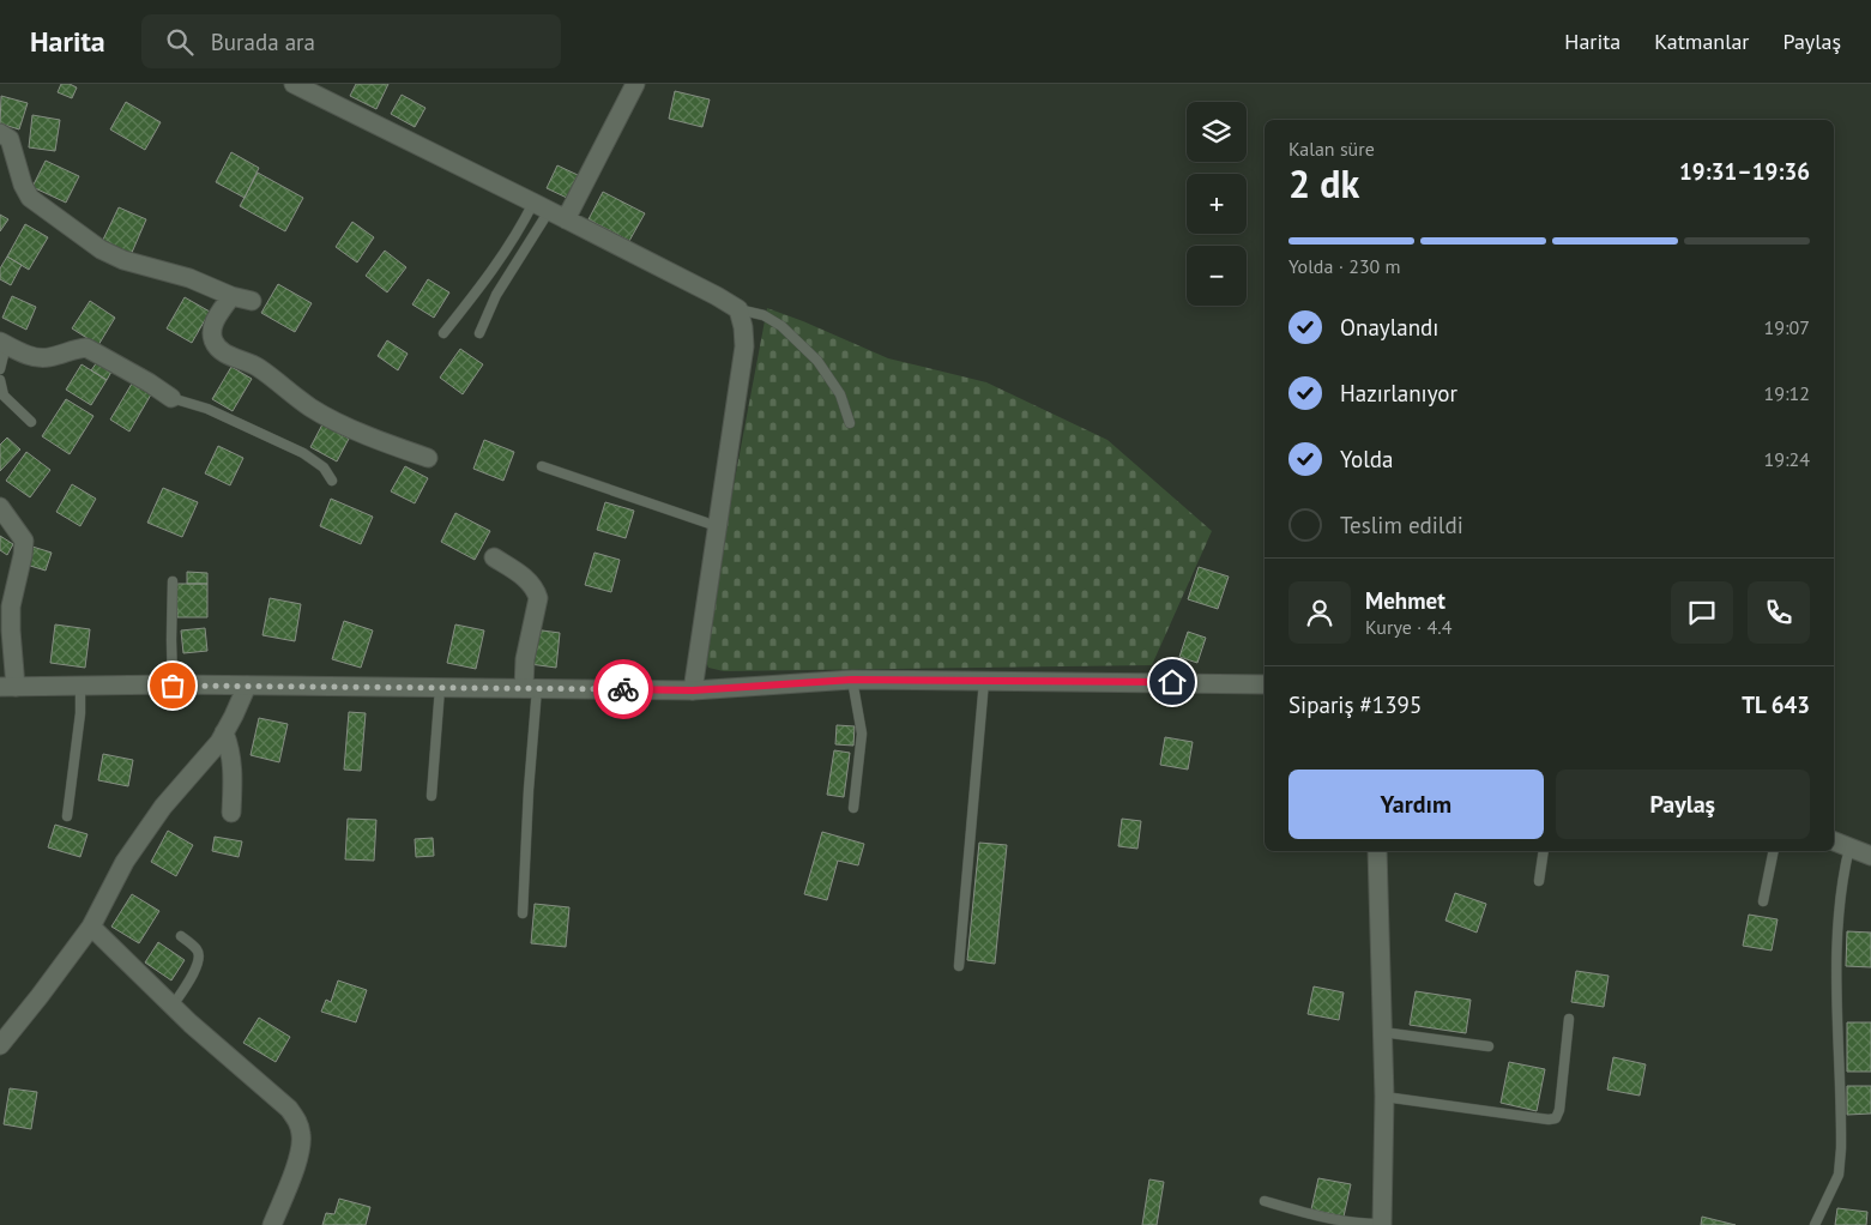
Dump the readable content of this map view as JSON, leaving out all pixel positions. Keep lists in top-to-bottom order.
{
  "page": {
    "header": "Harita",
    "search": "Burada ara",
    "nav": ["Harita", "Katmanlar", "Paylaş"],
    "map_buttons": ["+", "−"],
    "heading": ["2 dk", "Kalan süre", "19:31–19:36"],
    "panel": [
      "Mehmet",
      "Kurye · 4.4",
      "Sipariş #1395",
      "TL 643"
    ],
    "bar": "Yolda · 230 m",
    "list": [
      ["Onaylandı", "19:07"],
      ["Hazırlanıyor", "19:12"],
      ["Yolda", "19:24"],
      "Teslim edildi"
    ],
    "buttons": ["Yardım", "Paylaş"]
  }
}
